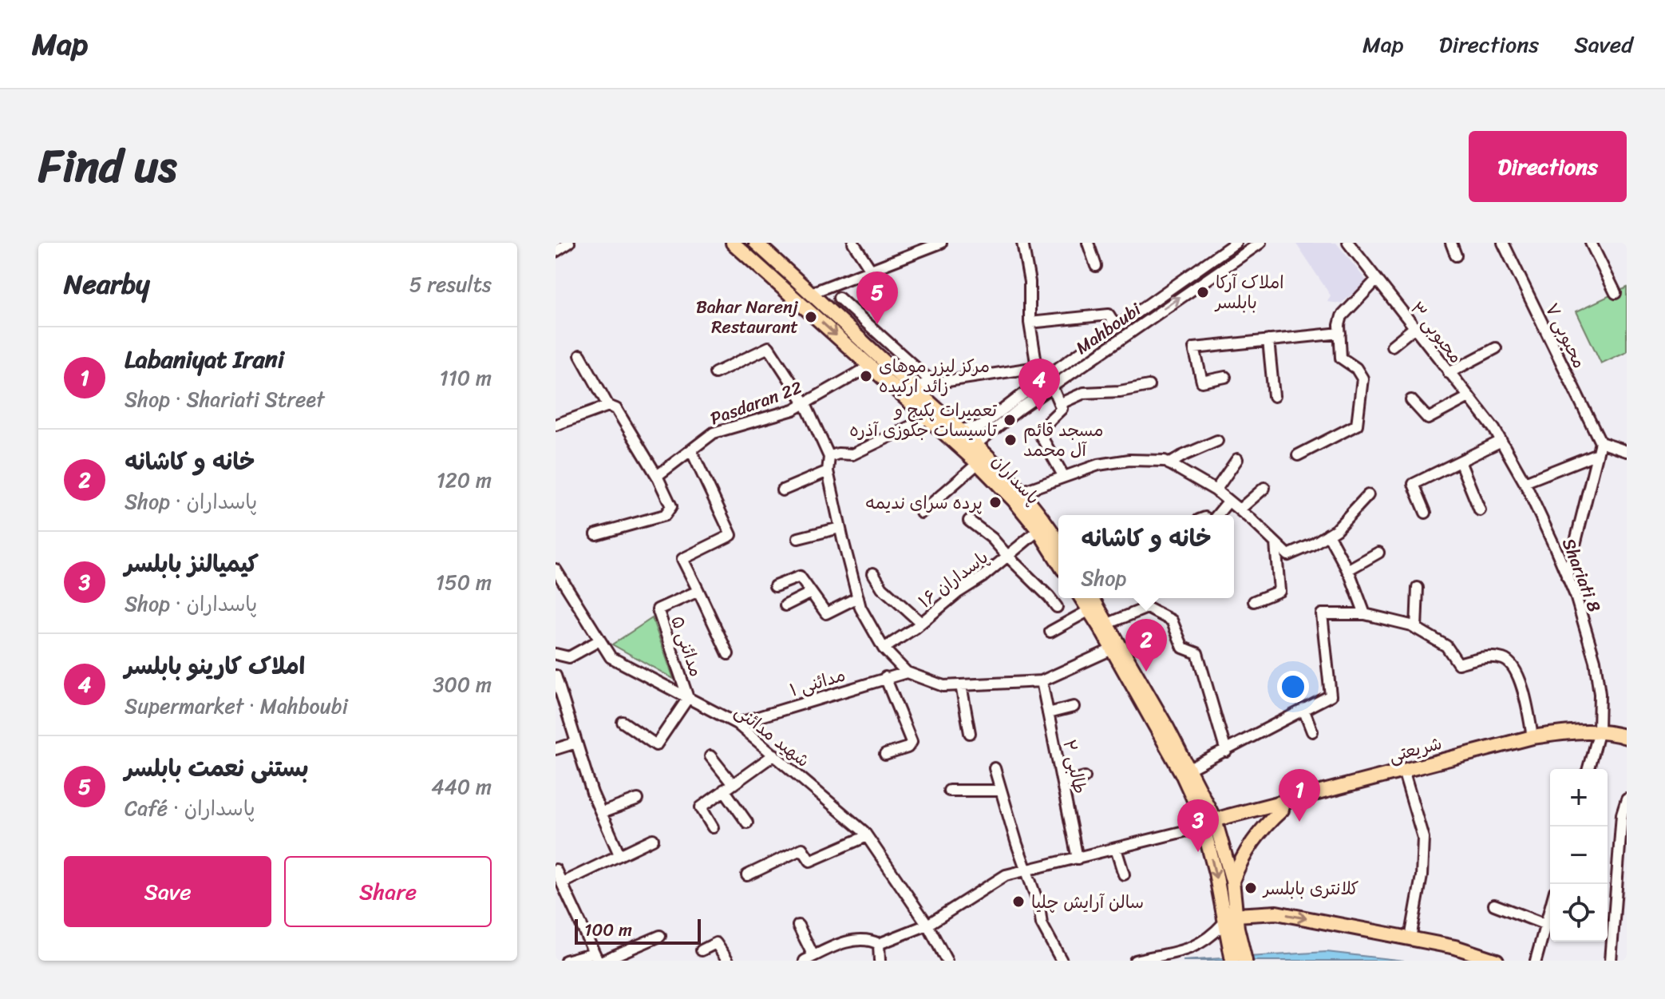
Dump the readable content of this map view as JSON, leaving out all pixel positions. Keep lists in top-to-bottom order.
{
  "streets": {
    "main road": ["پاسداران", "شریعتی"],
    "street": [
      "Mahboubi",
      "محبوبی ۳",
      "محبوبی ۷",
      "Pasdaran 22",
      "Shariati 8",
      "پاسداران ۱۶",
      "مدائنی ۵",
      "مدائنی ۱",
      "شهید مدائنی",
      "طالبی ۲"
    ]
  },
  "crossings": [
    ["Mahboubi", "پاسداران"],
    ["محبوبی ۳", "Shariati 8"],
    ["Pasdaran 22", "پاسداران"],
    ["Pasdaran 22", "مدائنی ۵"],
    ["پاسداران", "پاسداران ۱۶"],
    ["Shariati 8", "شریعتی"],
    ["مدائنی ۵", "شهید مدائنی"],
    ["مدائنی ۱", "شهید مدائنی"]
  ],
  "places": [
    "املاک آرکا بابلسر",
    "Bahar Narenj Restaurant",
    "مرکز لیزر موهای زائد ارکیده",
    "تعمیرات پکیج و تاسیسات جکوزی آذره",
    "مسجد قائم آل محمد",
    "پرده سرای ندیمه",
    "کلانتری بابلسر",
    "سالن آرایش چلیا"
  ],
  "scale_bar": "100 m",
  "page": {
    "header": "Map",
    "nav": ["Map", "Directions", "Saved"],
    "title": "Find us",
    "buttons": [
      "Directions",
      ["Save", "Share"]
    ],
    "heading": ["Nearby", "5 results"],
    "pins": [
      "5",
      "4",
      "2",
      "1",
      "3"
    ],
    "list": [
      {
        "mark": "1",
        "name": "Labaniyat Irani",
        "note": "Shop · Shariati Street",
        "value": "110 m"
      },
      {
        "mark": "2",
        "name": "خانه و کاشانه",
        "note": "Shop · پاسداران",
        "value": "120 m"
      },
      {
        "mark": "3",
        "name": "کیمیالنز بابلسر",
        "note": "Shop · پاسداران",
        "value": "150 m"
      },
      {
        "mark": "4",
        "name": "املاک کارینو بابلسر",
        "note": "Supermarket · Mahboubi",
        "value": "300 m"
      },
      {
        "mark": "5",
        "name": "بستنی نعمت بابلسر",
        "note": "Café · پاسداران",
        "value": "440 m"
      }
    ],
    "popup": ["خانه و کاشانه", "Shop"],
    "map_buttons": ["+", "−"],
    "scale": "100 m"
  }
}
